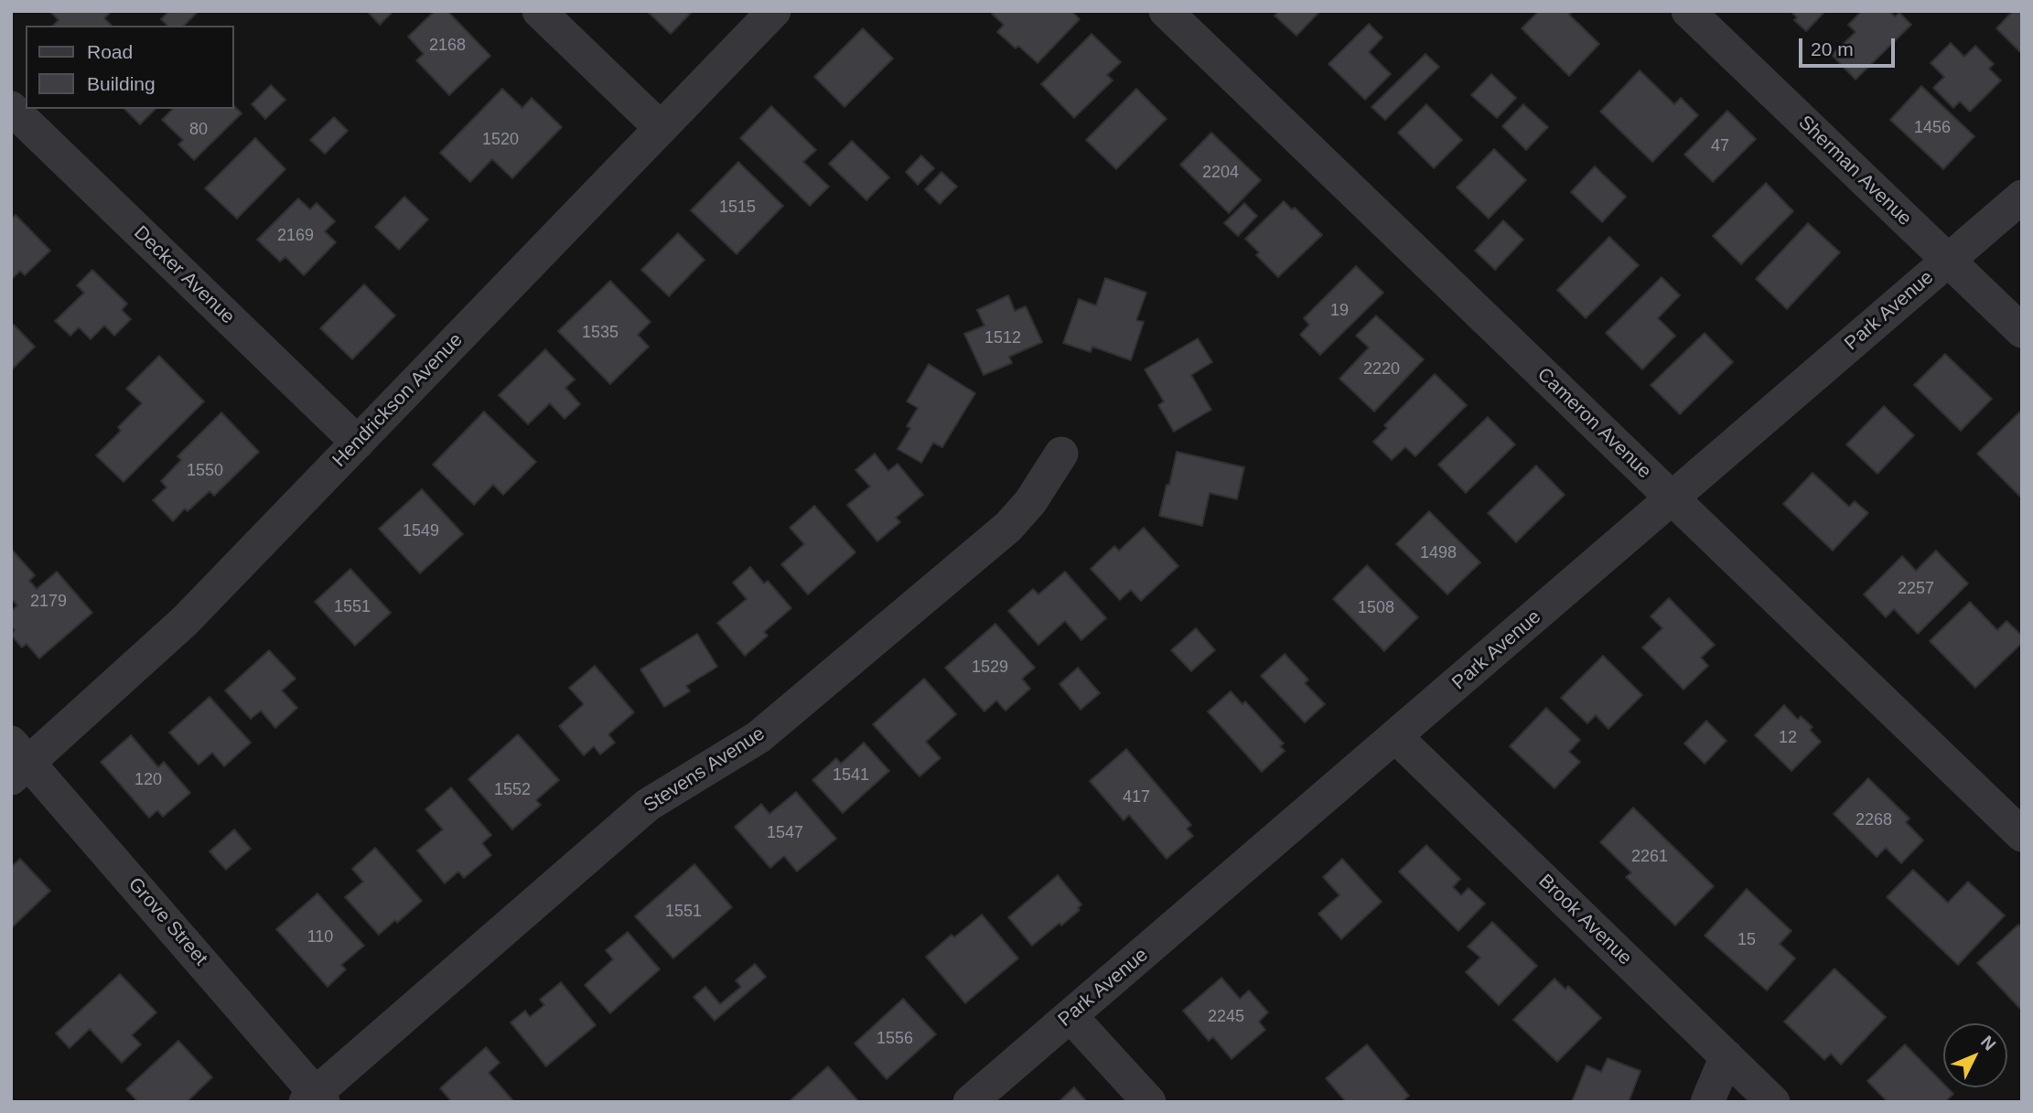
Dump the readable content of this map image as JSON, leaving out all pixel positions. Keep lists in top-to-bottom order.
{
  "streets": {
    "street": [
      "Sherman Avenue",
      "Decker Avenue",
      "Park Avenue",
      "Hendrickson Avenue",
      "Cameron Avenue",
      "Stevens Avenue",
      "Brook Avenue",
      "Grove Street"
    ]
  },
  "crossings": [
    ["Sherman Avenue", "Park Avenue"],
    ["Decker Avenue", "Hendrickson Avenue"],
    ["Park Avenue", "Cameron Avenue"],
    ["Park Avenue", "Brook Avenue"],
    ["Hendrickson Avenue", "Grove Street"],
    ["Stevens Avenue", "Grove Street"]
  ],
  "house_numbers": [
    "2168",
    "1456",
    "80",
    "1520",
    "47",
    "2204",
    "1515",
    "2169",
    "19",
    "1535",
    "1512",
    "2220",
    "1550",
    "1549",
    "1498",
    "2257",
    "2179",
    "1551",
    "1508",
    "1529",
    "12",
    "1541",
    "120",
    "1552",
    "417",
    "2268",
    "1547",
    "2261",
    "1551",
    "110",
    "15",
    "2245",
    "1556"
  ],
  "legend": ["Road", "Building"],
  "scale_bar": "20 m",
  "north": "top right"
}
